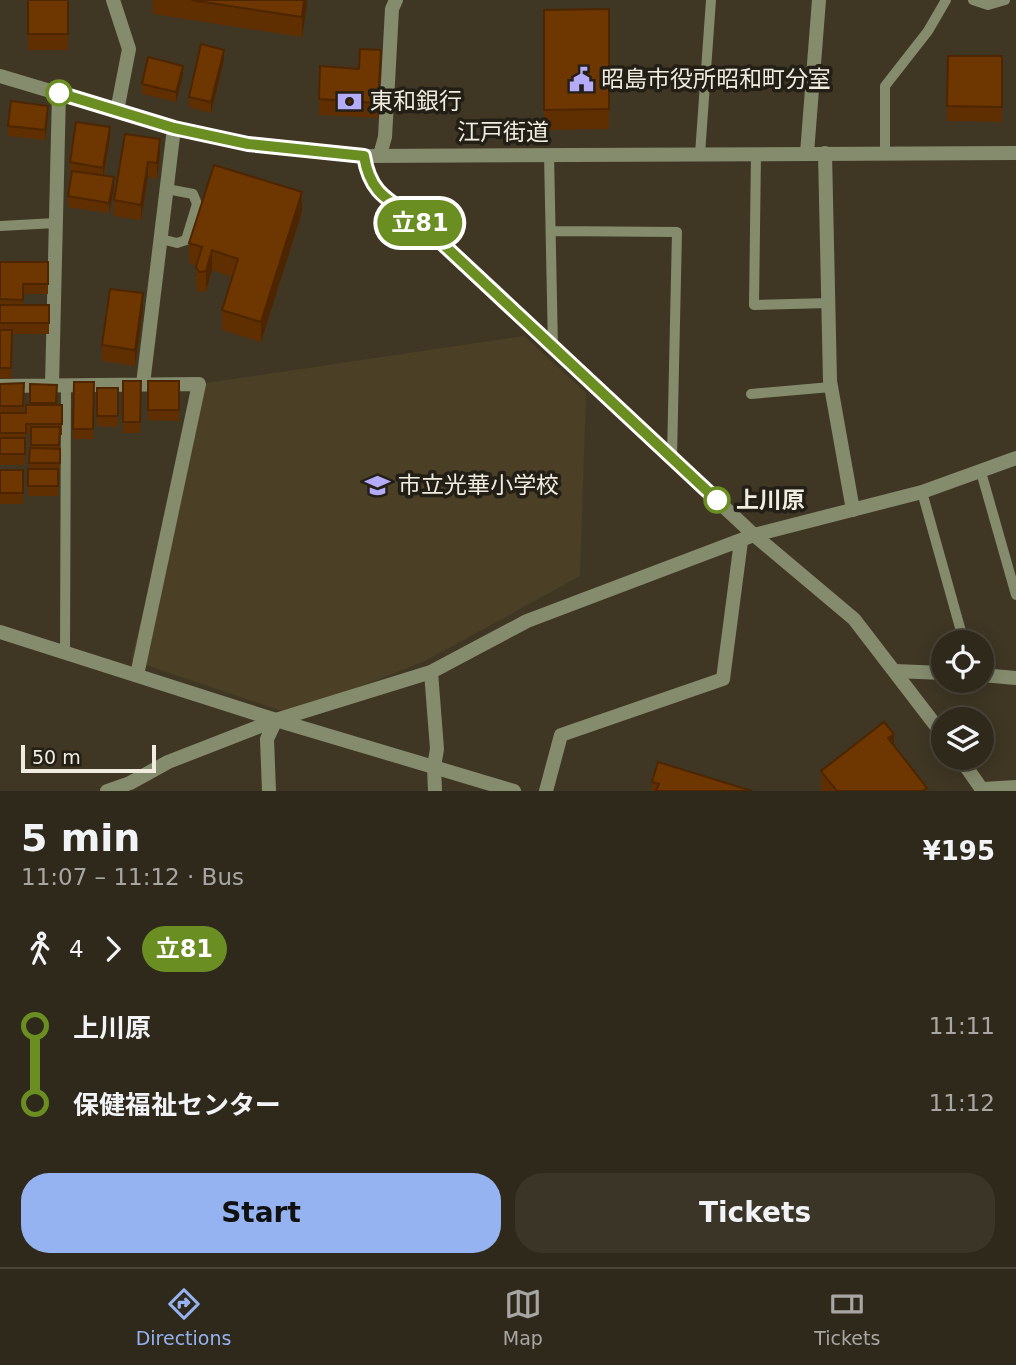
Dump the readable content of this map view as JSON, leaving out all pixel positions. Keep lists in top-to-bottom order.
{
  "streets": {
    "street": ["江戸街道"]
  },
  "places": {
    "public building": ["昭島市役所昭和町分室"],
    "bank": ["東和銀行"],
    "school or university": ["市立光華小学校"],
    "other": ["上川原"]
  },
  "lines": ["bus line 立81"],
  "scale_bar": "50 m",
  "page": {
    "on_map": "立81",
    "scale": "50 m",
    "heading": ["5 min", "11:07 – 11:12 · Bus", "¥195"],
    "legs": ["4", "立81"],
    "list": [
      {
        "name": "上川原",
        "value": "11:11"
      },
      {
        "name": "保健福祉センター",
        "value": "11:12"
      }
    ],
    "buttons": ["Start", "Tickets"],
    "tabs": ["Directions", "Map", "Tickets"]
  }
}
